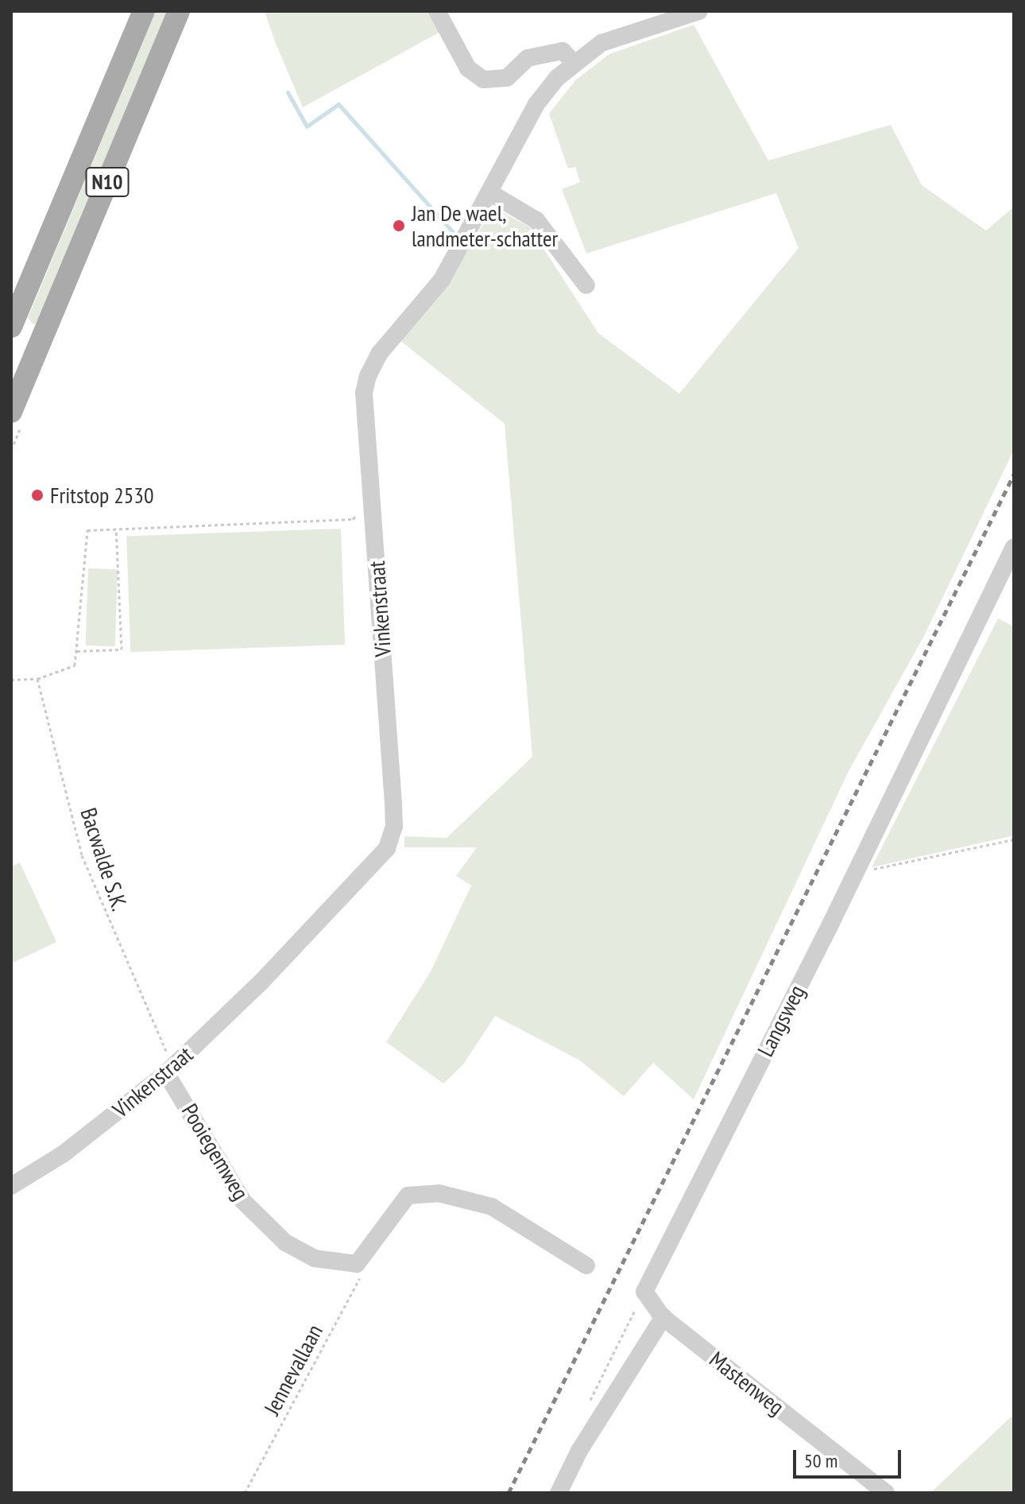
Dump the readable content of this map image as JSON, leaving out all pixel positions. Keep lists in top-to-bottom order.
{
  "streets": {
    "main road": ["N10"],
    "street": [
      "Vinkenstraat",
      "Langsweg",
      "Pooiegemweg",
      "Mastenweg"
    ],
    "path": ["Bacwalde S.K.", "Jennevallaan"]
  },
  "crossings": [
    ["Vinkenstraat", "Bacwalde S.K."],
    ["Vinkenstraat", "Pooiegemweg"],
    ["Bacwalde S.K.", "Pooiegemweg"],
    ["Langsweg", "Mastenweg"],
    ["Pooiegemweg", "Jennevallaan"]
  ],
  "places": ["Jan De wael, landmeter-schatter", "Fritstop 2530"],
  "scale_bar": "50 m"
}
